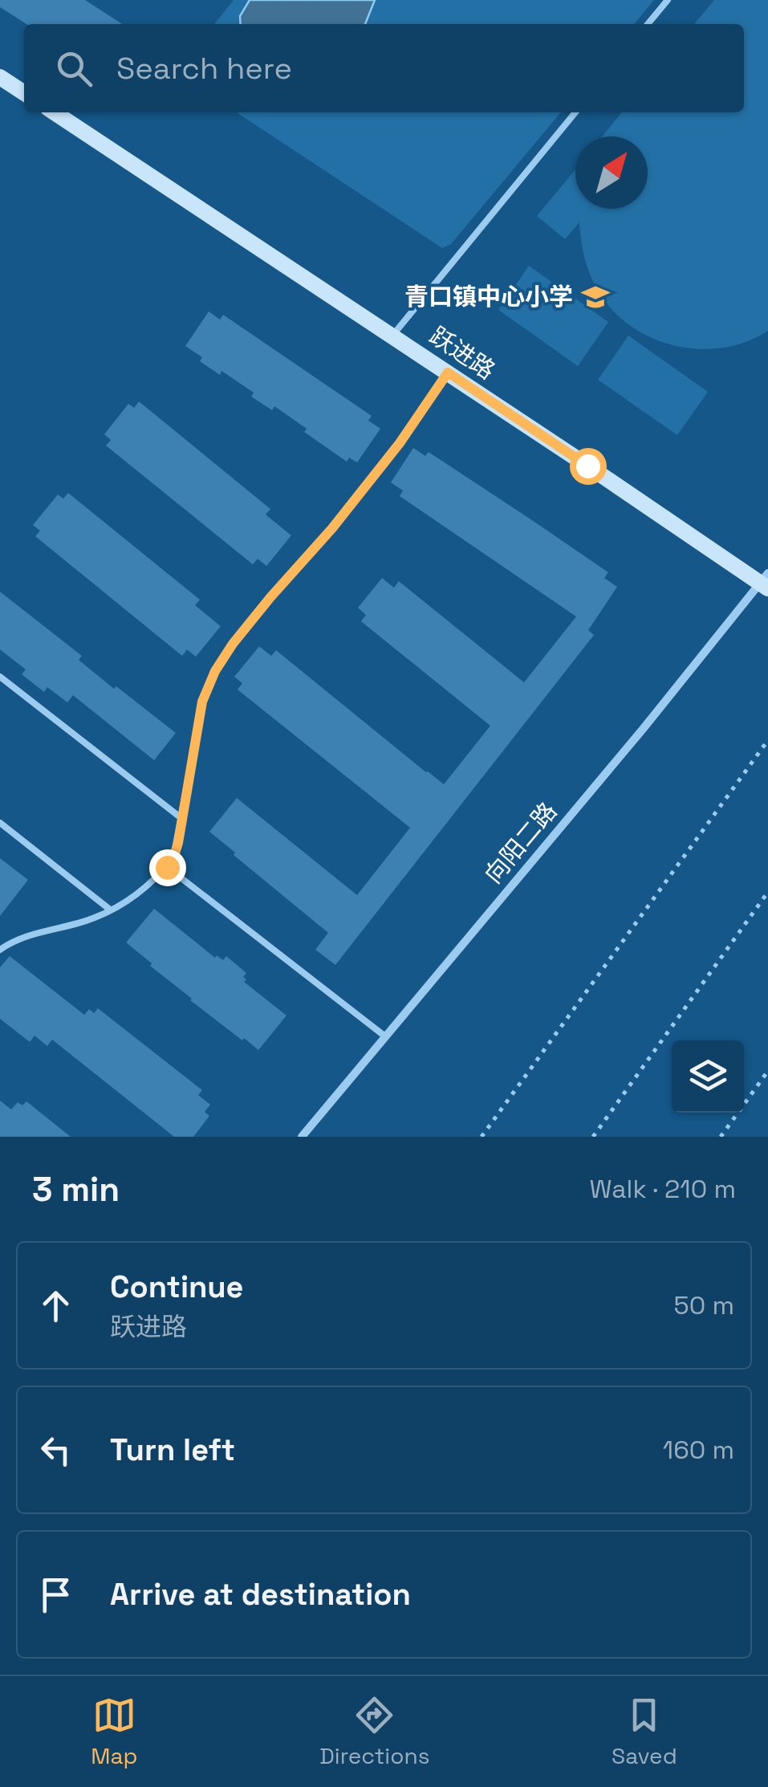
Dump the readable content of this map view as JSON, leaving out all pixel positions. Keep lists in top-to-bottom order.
{
  "streets": {
    "street": ["跃进路", "向阳二路"]
  },
  "crossings": [
    ["跃进路", "向阳二路"]
  ],
  "places": {
    "school or university": ["青口镇中心小学"]
  },
  "north": "top right",
  "page": {
    "search": "Search here",
    "heading": ["3 min", "Walk · 210 m"],
    "list": [
      ["Continue", "跃进路", "50 m"],
      ["Turn left", "160 m"],
      "Arrive at destination"
    ],
    "nav": ["Map", "Directions", "Saved"]
  }
}
